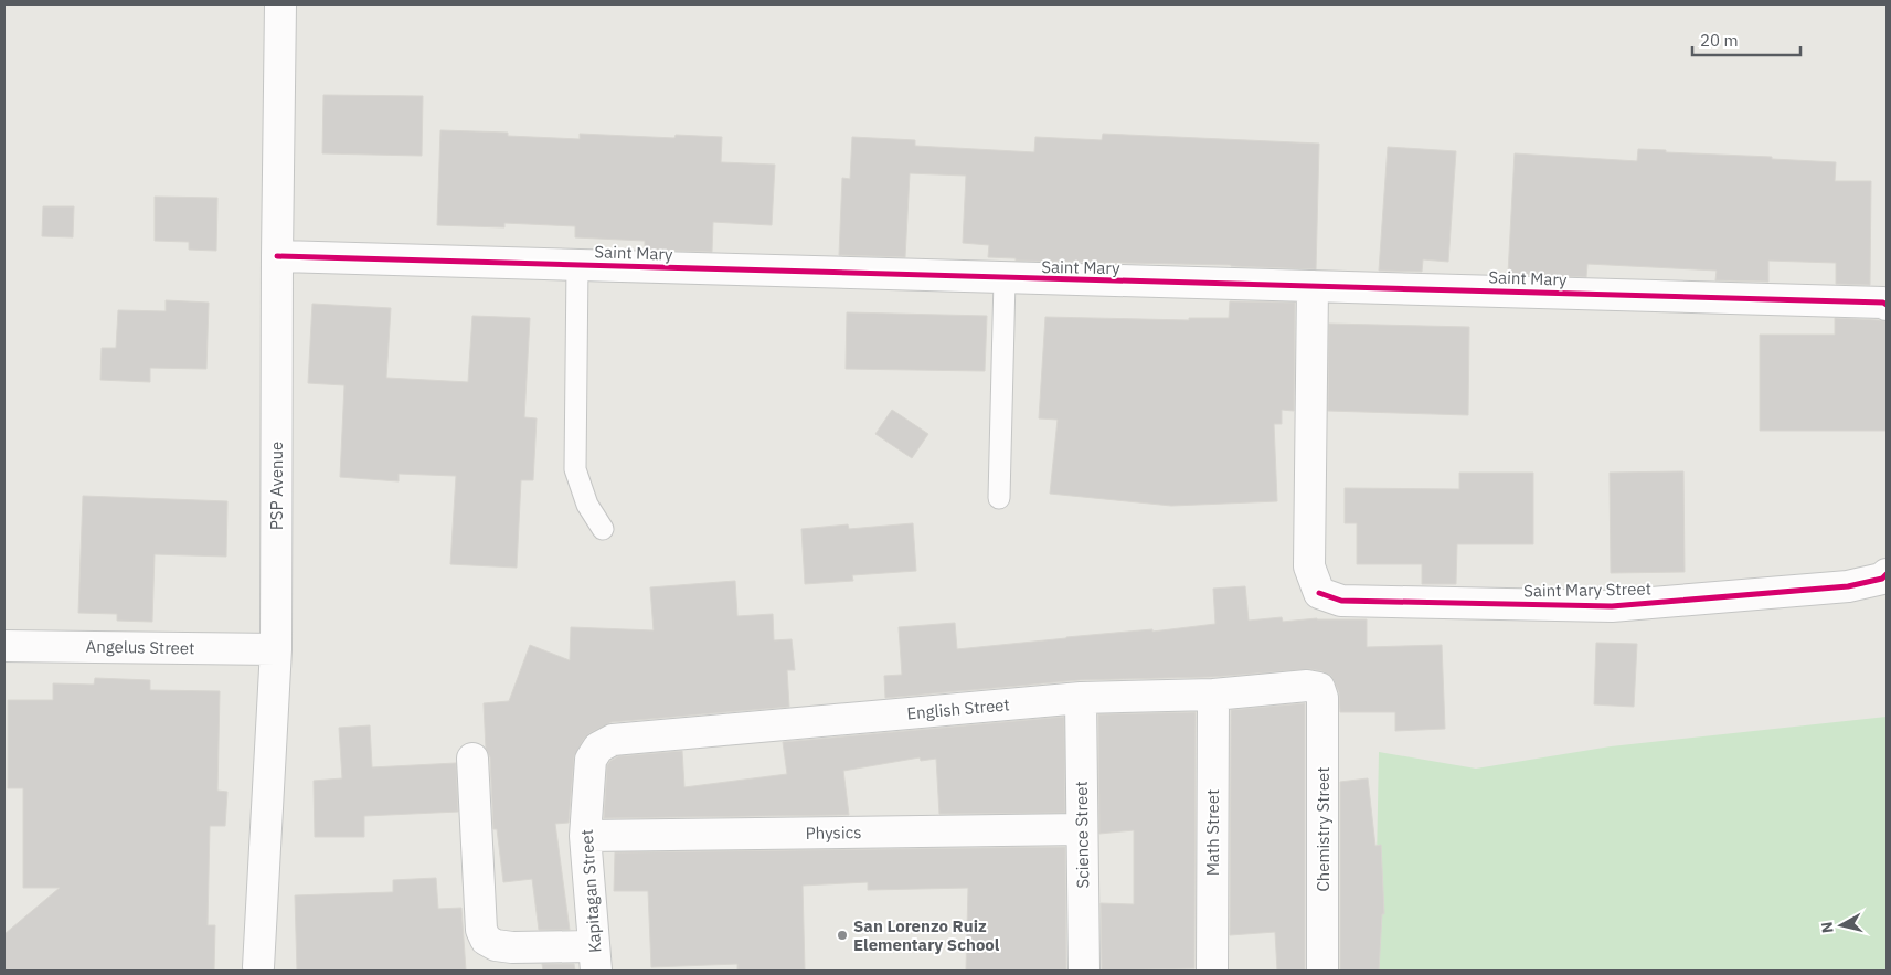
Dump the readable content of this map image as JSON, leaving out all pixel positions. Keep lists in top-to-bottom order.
{
  "streets": {
    "street": [
      "Saint Mary",
      "PSP Avenue",
      "Saint Mary Street",
      "Angelus Street",
      "English Street",
      "Chemistry Street",
      "Physics",
      "Math Street",
      "Science Street",
      "Kapitagan Street"
    ]
  },
  "crossings": [
    ["Saint Mary", "PSP Avenue"],
    ["Saint Mary", "Saint Mary Street"],
    ["PSP Avenue", "Angelus Street"],
    ["English Street", "Chemistry Street"],
    ["English Street", "Math Street"],
    ["English Street", "Science Street"],
    ["English Street", "Kapitagan Street"],
    ["Physics", "Science Street"],
    ["Physics", "Kapitagan Street"]
  ],
  "places": ["San Lorenzo Ruiz Elementary School"],
  "scale_bar": "20 m",
  "north": "left"
}
